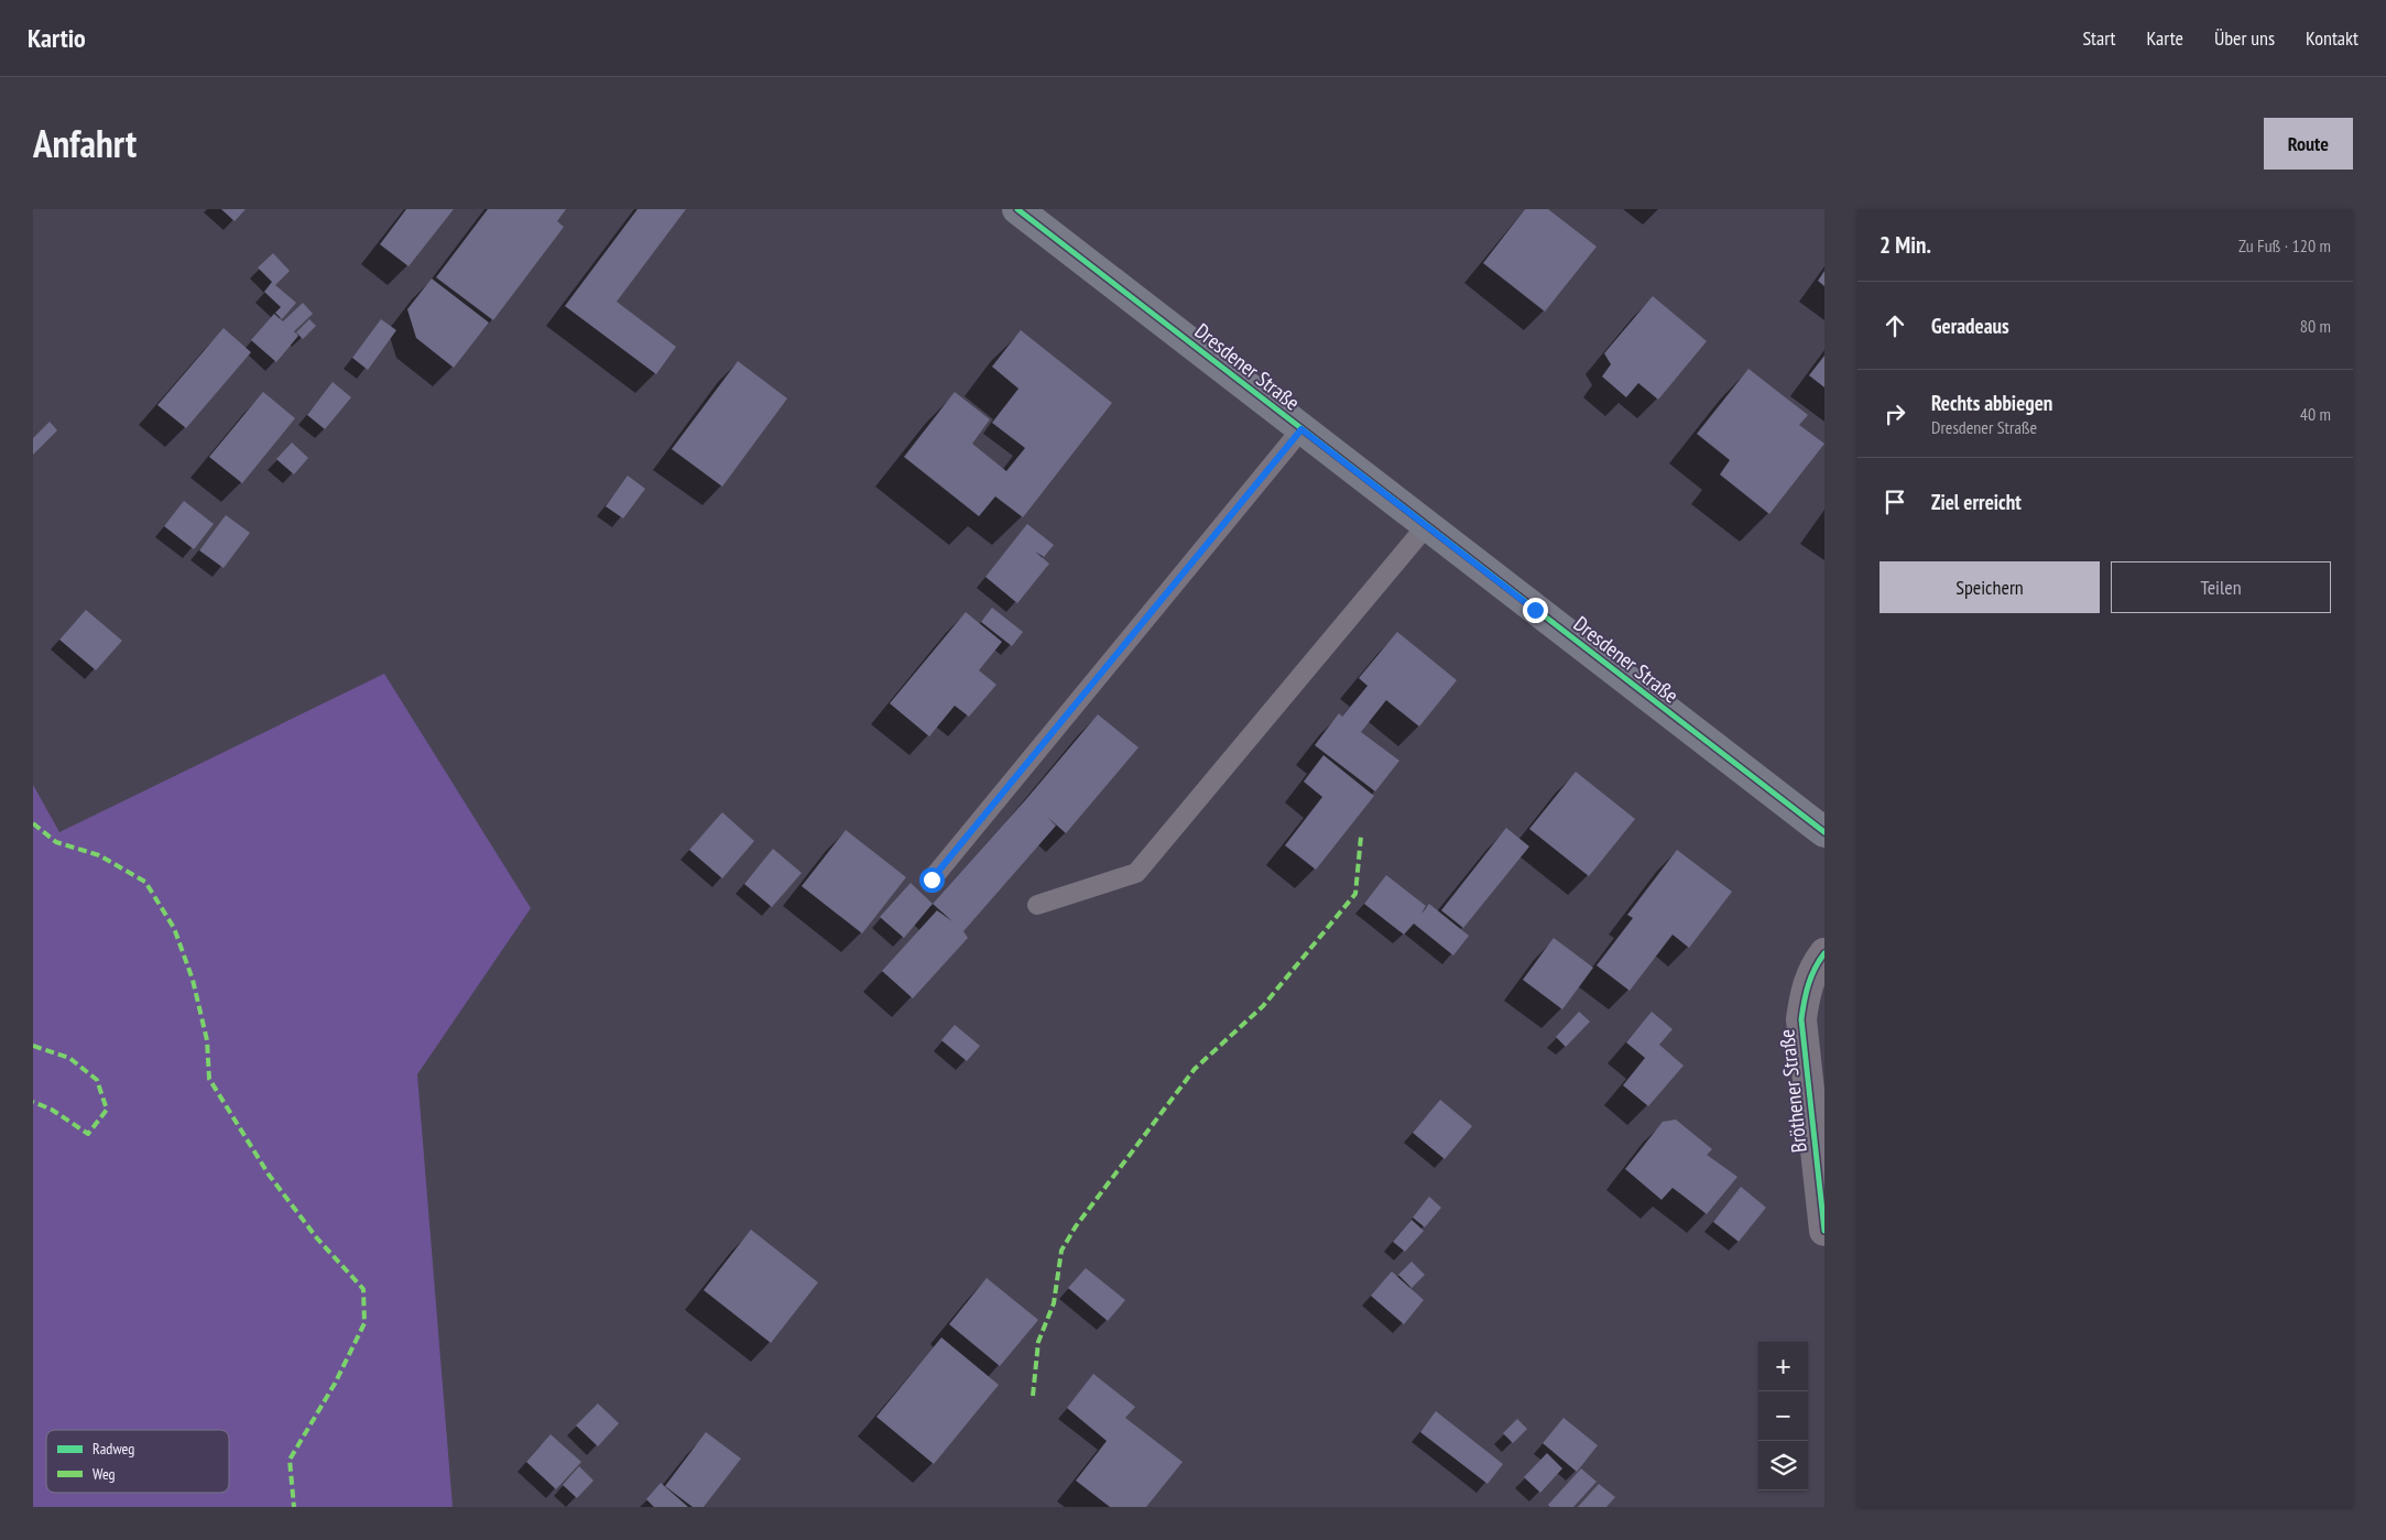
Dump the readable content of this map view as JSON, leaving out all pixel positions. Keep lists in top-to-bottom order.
{
  "streets": {
    "main road": ["Dresdener Straße"],
    "street": ["Bröthener Straße"]
  },
  "legend": ["Radweg", "Weg"],
  "page": {
    "header": "Kartio",
    "nav": [
      "Start",
      "Karte",
      "Über uns",
      "Kontakt"
    ],
    "title": "Anfahrt",
    "buttons": [
      "Route",
      ["Speichern", "Teilen"]
    ],
    "heading": ["2 Min.", "Zu Fuß · 120 m"],
    "list": [
      ["Geradeaus", "80 m"],
      ["Rechts abbiegen", "Dresdener Straße", "40 m"],
      "Ziel erreicht"
    ],
    "map_buttons": ["+", "−"]
  }
}
